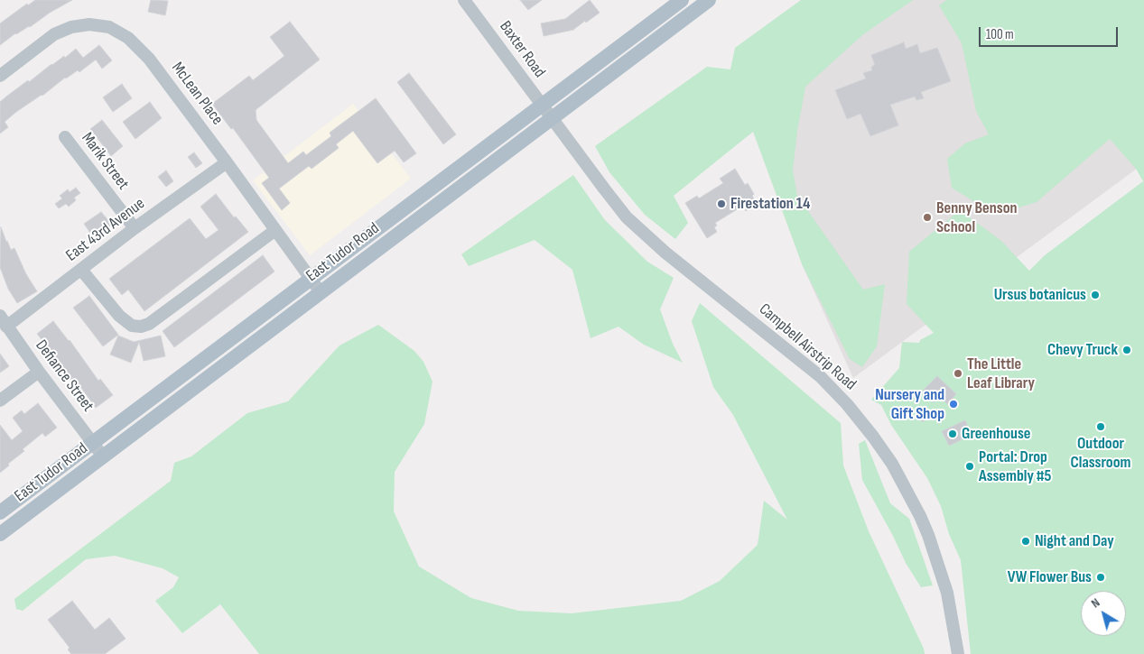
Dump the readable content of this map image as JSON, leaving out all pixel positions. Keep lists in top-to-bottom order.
{
  "streets": {
    "main road": ["East Tudor Road"],
    "street": [
      "Baxter Road",
      "McLean Place",
      "Marik Street",
      "East 43rd Avenue",
      "Campbell Airstrip Road",
      "Defiance Street"
    ]
  },
  "crossings": [
    ["Baxter Road", "East Tudor Road"],
    ["Baxter Road", "Campbell Airstrip Road"],
    ["McLean Place", "East 43rd Avenue"],
    ["McLean Place", "East Tudor Road"],
    ["Marik Street", "East 43rd Avenue"],
    ["East 43rd Avenue", "Defiance Street"],
    ["East Tudor Road", "Campbell Airstrip Road"],
    ["East Tudor Road", "Defiance Street"]
  ],
  "places": [
    "Firestation 14",
    "Benny Benson School",
    "Ursus botanicus",
    "Chevy Truck",
    "The Little Leaf Library",
    "Nursery and Gift Shop",
    "Outdoor Classroom",
    "Greenhouse",
    "Portal: Drop Assembly #5",
    "Night and Day",
    "VW Flower Bus"
  ],
  "scale_bar": "100 m",
  "north": "top left"
}
